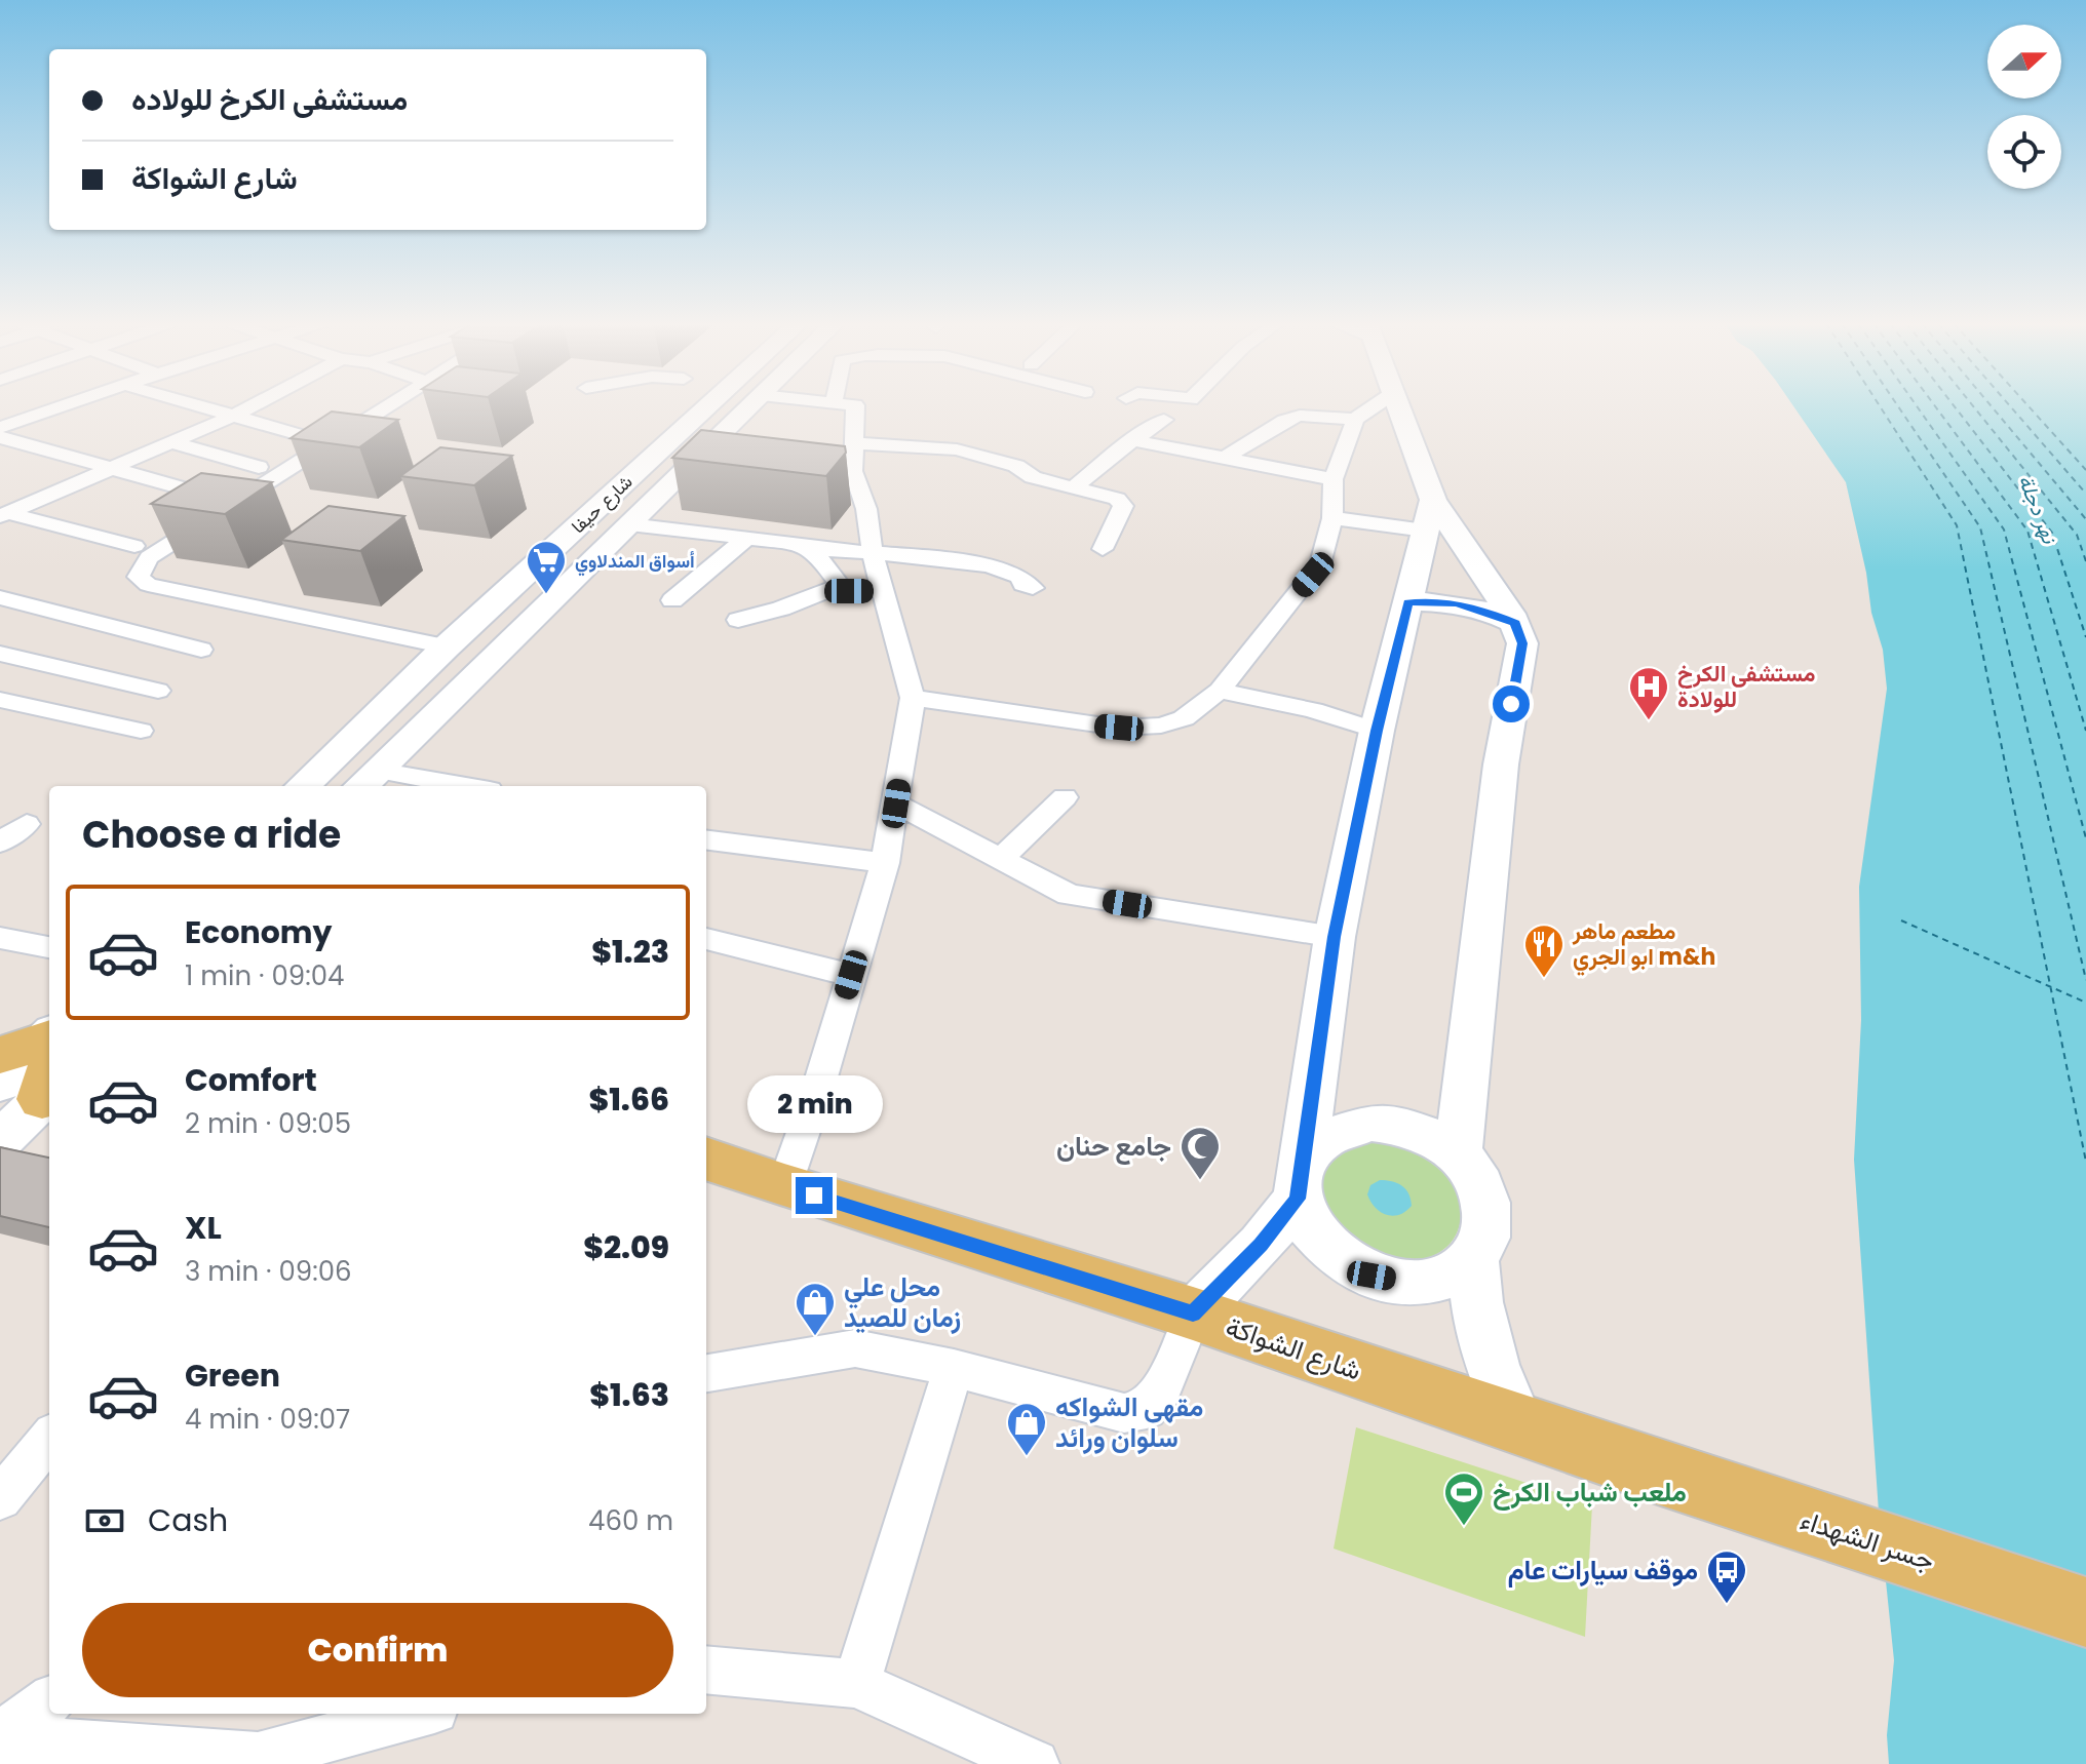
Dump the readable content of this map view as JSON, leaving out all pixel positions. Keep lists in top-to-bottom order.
{
  "streets": {
    "main road": ["شارع الشواكة", "جسر الشهداء"],
    "street": ["شارع حيفا"]
  },
  "crossings": [
    ["شارع الشواكة", "جسر الشهداء"]
  ],
  "water": ["نهر دجلة"],
  "places": {
    "supermarket": ["أسواق المندلاوي"],
    "hospital": ["مستشفى الكرخ للولادة"],
    "restaurant": ["مطعم ماهر ابو الجري m&h"],
    "mosque": ["جامع حنان"],
    "shop": ["محل علي زمان للصيد", "مقهى الشواكه سلوان ورائد"],
    "sports": ["ملعب شباب الكرخ"],
    "bus stop": ["موقف سيارات عام"]
  },
  "north": "right",
  "page": {
    "banner": ["مستشفى الكرخ للولاده", "شارع الشواكة"],
    "heading": "Choose a ride",
    "list": [
      {
        "name": "Economy",
        "note": "1 min · 09:04",
        "value": "$1.23"
      },
      {
        "name": "Comfort",
        "note": "2 min · 09:05",
        "value": "$1.66"
      },
      {
        "name": "XL",
        "note": "3 min · 09:06",
        "value": "$2.09"
      },
      {
        "name": "Green",
        "note": "4 min · 09:07",
        "value": "$1.63"
      }
    ],
    "bubble": "2 min",
    "pay": ["Cash", "460 m"],
    "buttons": "Confirm"
  }
}
